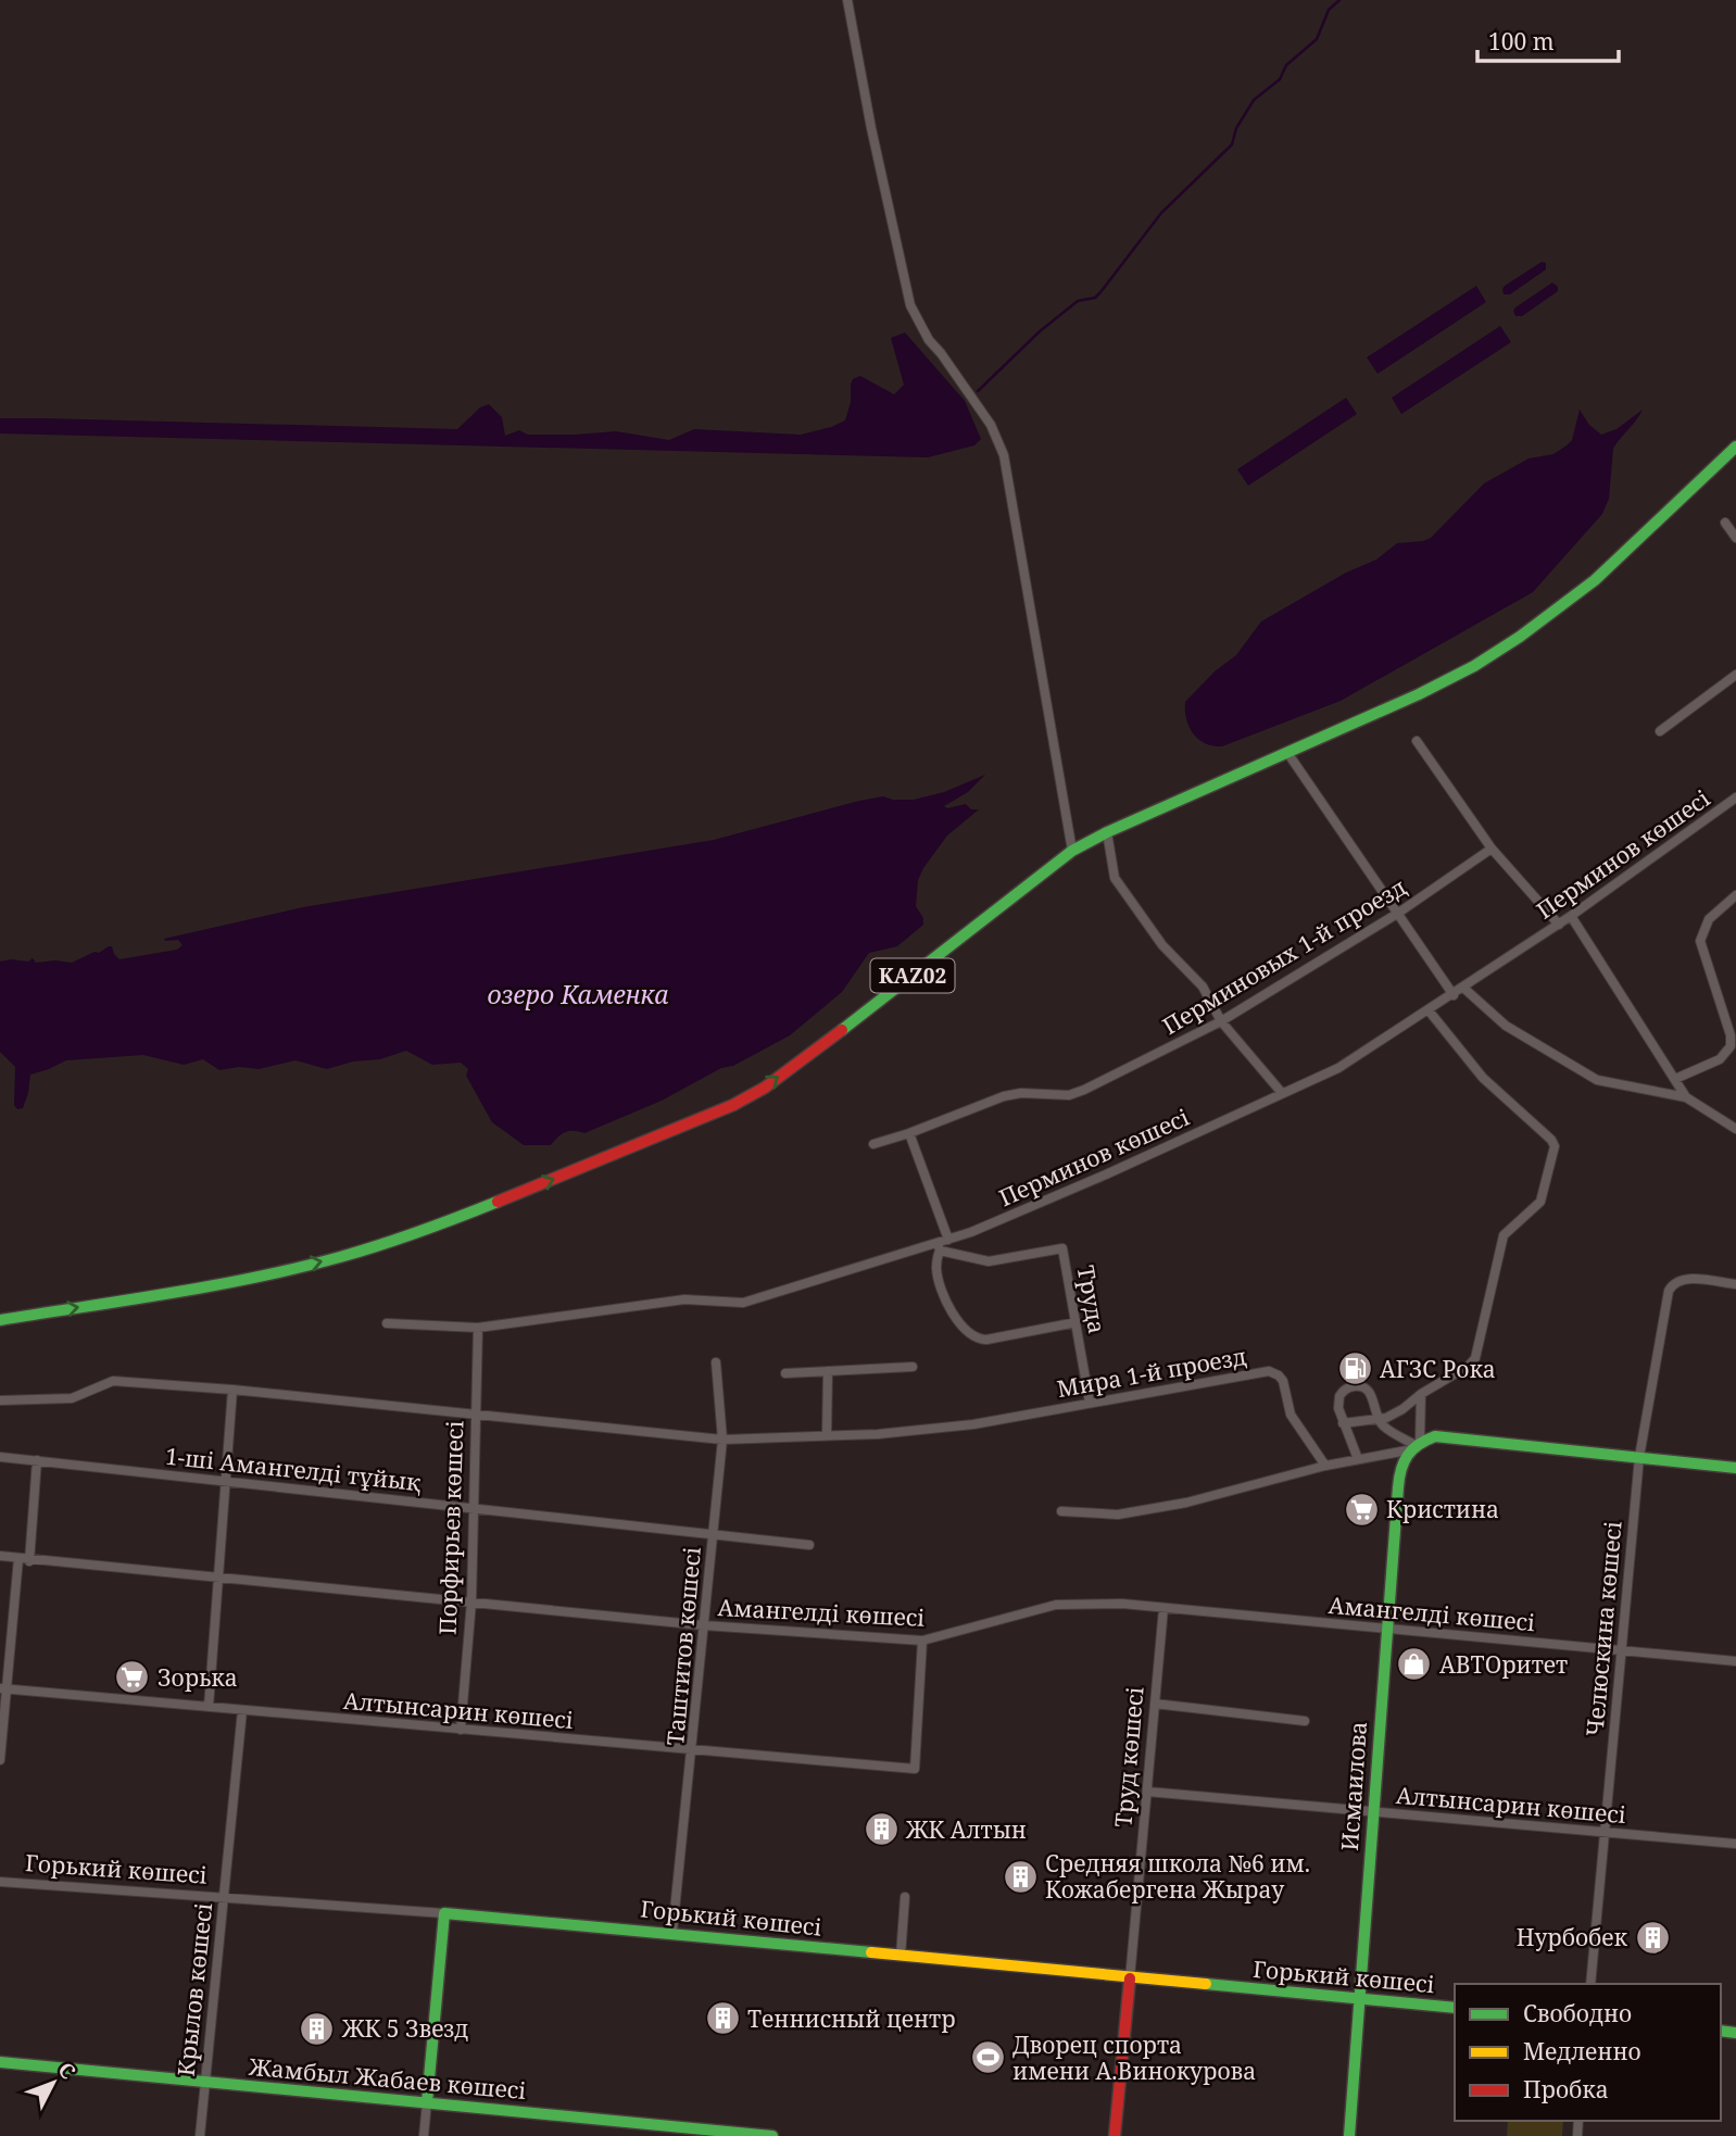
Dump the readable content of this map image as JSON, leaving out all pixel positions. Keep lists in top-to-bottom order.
{
  "streets": {
    "main road": [
      "KAZ02",
      "Труд көшесі",
      "Исмаилова",
      "Горький көшесі",
      "Жамбыл Жабаев көшесі"
    ],
    "street": [
      "Перминов көшесі",
      "Перминовых 1-й проезд",
      "Труда",
      "Мира 1-й проезд",
      "1-ші Амангелді тұйық",
      "Порфирьев көшесі",
      "Амангелді көшесі",
      "Челюскина көшесі",
      "Таштитов көшесі",
      "Алтынсарин көшесі",
      "Крылов көшесі"
    ]
  },
  "crossings": [
    ["Перминов көшесі", "Труда"],
    ["Перминов көшесі", "Порфирьев көшесі"],
    ["Труда", "Мира 1-й проезд"],
    ["1-ші Амангелді тұйық", "Порфирьев көшесі"],
    ["1-ші Амангелді тұйық", "Таштитов көшесі"],
    ["Порфирьев көшесі", "Амангелді көшесі"],
    ["Порфирьев көшесі", "Алтынсарин көшесі"],
    ["Амангелді көшесі", "Челюскина көшесі"],
    ["Амангелді көшесі", "Таштитов көшесі"],
    ["Амангелді көшесі", "Алтынсарин көшесі"],
    ["Амангелді көшесі", "Труд көшесі"],
    ["Амангелді көшесі", "Исмаилова"],
    ["Челюскина көшесі", "Алтынсарин көшесі"],
    ["Таштитов көшесі", "Алтынсарин көшесі"],
    ["Таштитов көшесі", "Горький көшесі"],
    ["Алтынсарин көшесі", "Труд көшесі"],
    ["Алтынсарин көшесі", "Исмаилова"],
    ["Алтынсарин көшесі", "Крылов көшесі"],
    ["Труд көшесі", "Горький көшесі"],
    ["Исмаилова", "Горький көшесі"],
    ["Горький көшесі", "Крылов көшесі"],
    ["Крылов көшесі", "Жамбыл Жабаев көшесі"]
  ],
  "water": ["озеро Каменка"],
  "places": {
    "fuel station": ["АГЗС Рока"],
    "supermarket": ["Кристина", "Зорька"],
    "shop": ["АВТОритет"],
    "building": [
      "ЖК Алтын",
      "Средняя школа №6 им. Кожабергена Жырау",
      "Нурбобек",
      "Теннисный центр",
      "ЖК 5 Звезд"
    ],
    "sports": ["Дворец спорта имени А.Винокурова"]
  },
  "legend": ["Свободно", "Медленно", "Пробка"],
  "scale_bar": "100 m",
  "north": "top right"
}
